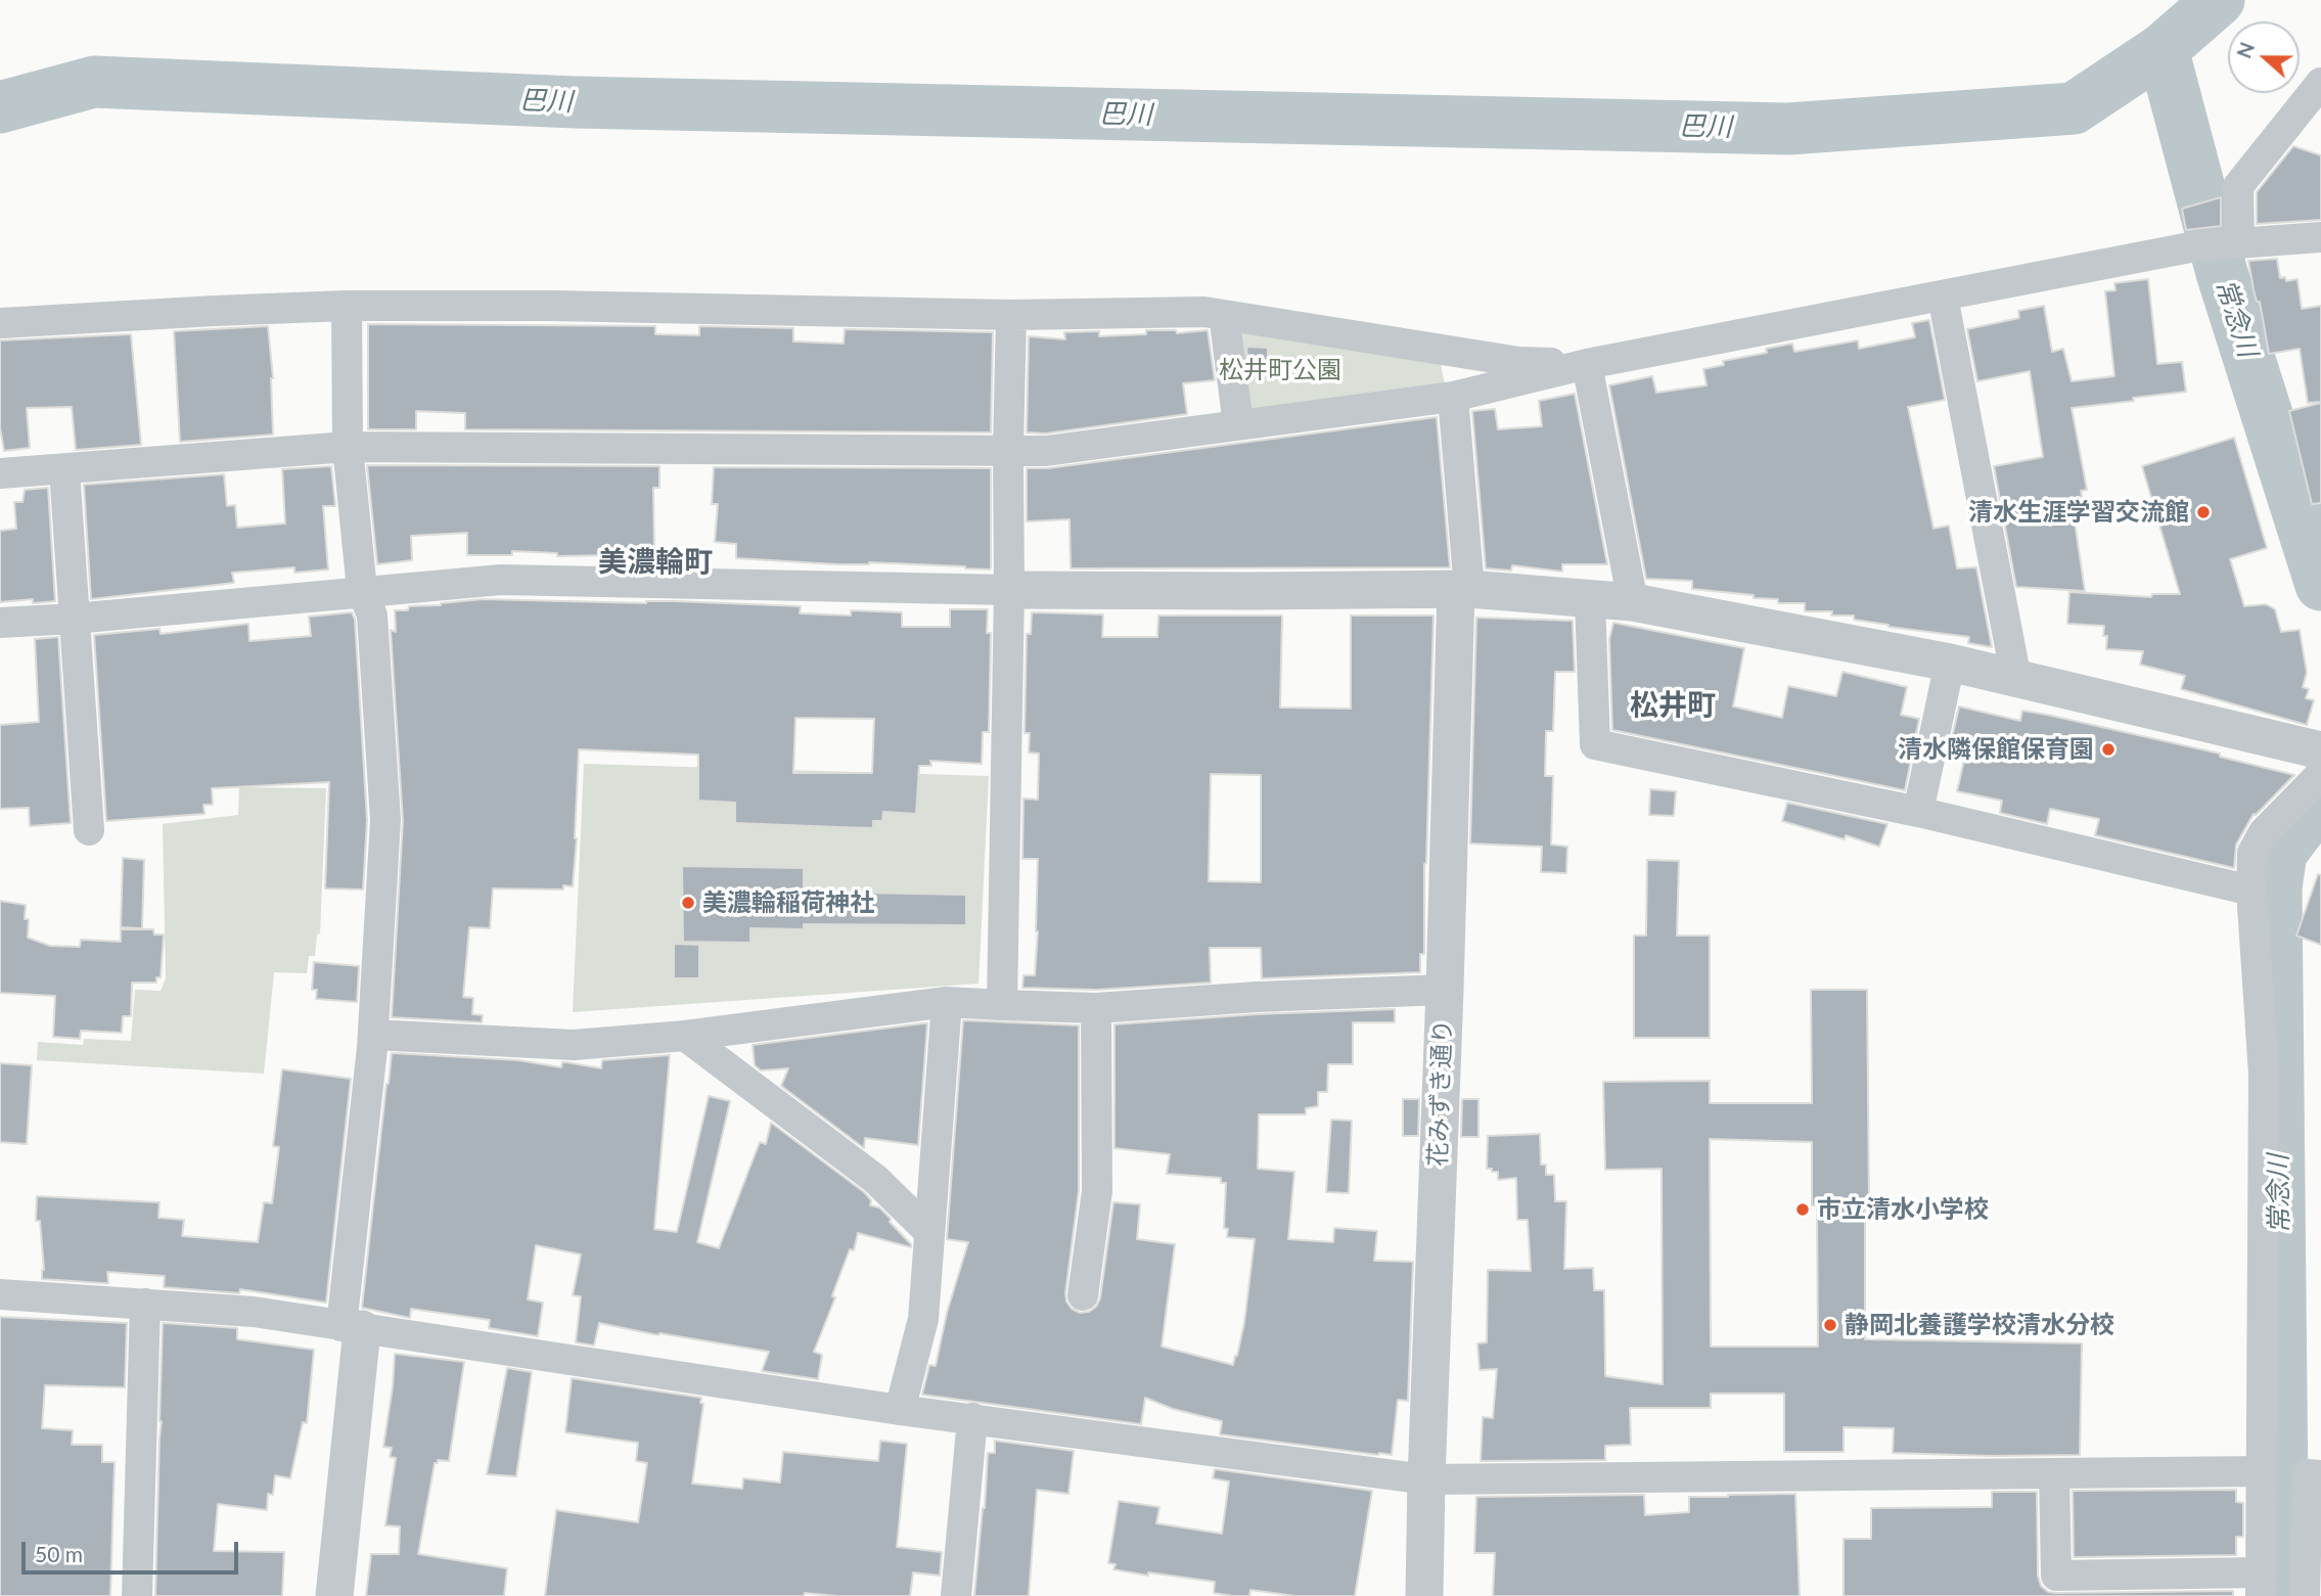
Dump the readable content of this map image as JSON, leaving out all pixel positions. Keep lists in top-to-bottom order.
{
  "streets": {
    "street": ["花みずき通り"]
  },
  "districts": ["美濃輪町", "松井町"],
  "water": ["巴川", "常念川"],
  "parks": ["松井町公園"],
  "places": [
    "清水生涯学習交流館",
    "清水隣保館保育園",
    "美濃輪稲荷神社",
    "市立清水小学校",
    "静岡北養護学校清水分校"
  ],
  "scale_bar": "50 m",
  "north": "left"
}
